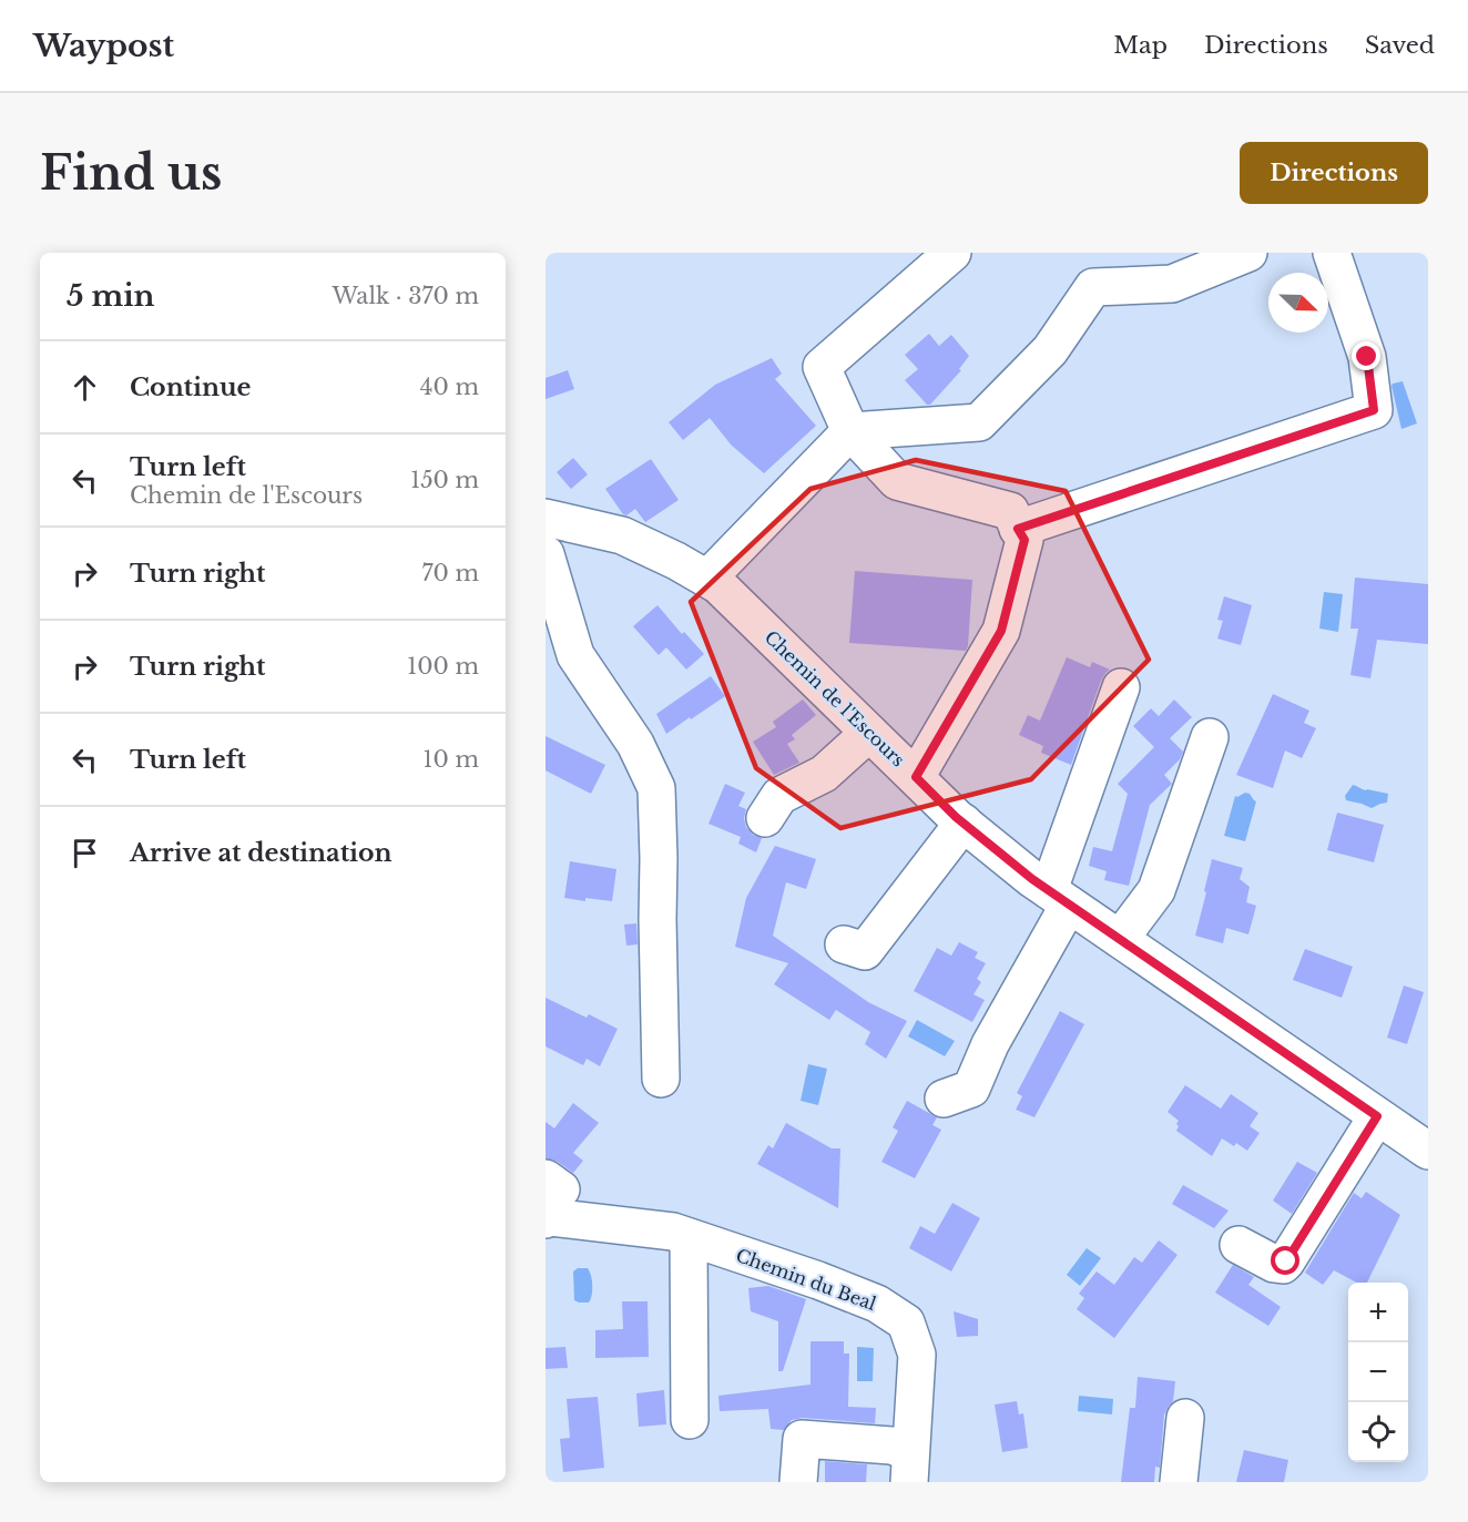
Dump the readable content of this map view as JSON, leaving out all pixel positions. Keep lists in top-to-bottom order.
{
  "streets": {
    "street": ["Chemin de l'Escours", "Chemin du Beal"]
  },
  "north": "bottom right",
  "page": {
    "header": "Waypost",
    "nav": ["Map", "Directions", "Saved"],
    "buttons": "Directions",
    "title": "Find us",
    "heading": ["5 min", "Walk · 370 m"],
    "list": [
      ["Continue", "40 m"],
      ["Turn left", "Chemin de l'Escours", "150 m"],
      ["Turn right", "70 m"],
      ["Turn right", "100 m"],
      ["Turn left", "10 m"],
      "Arrive at destination"
    ],
    "map_buttons": ["+", "−"]
  }
}
